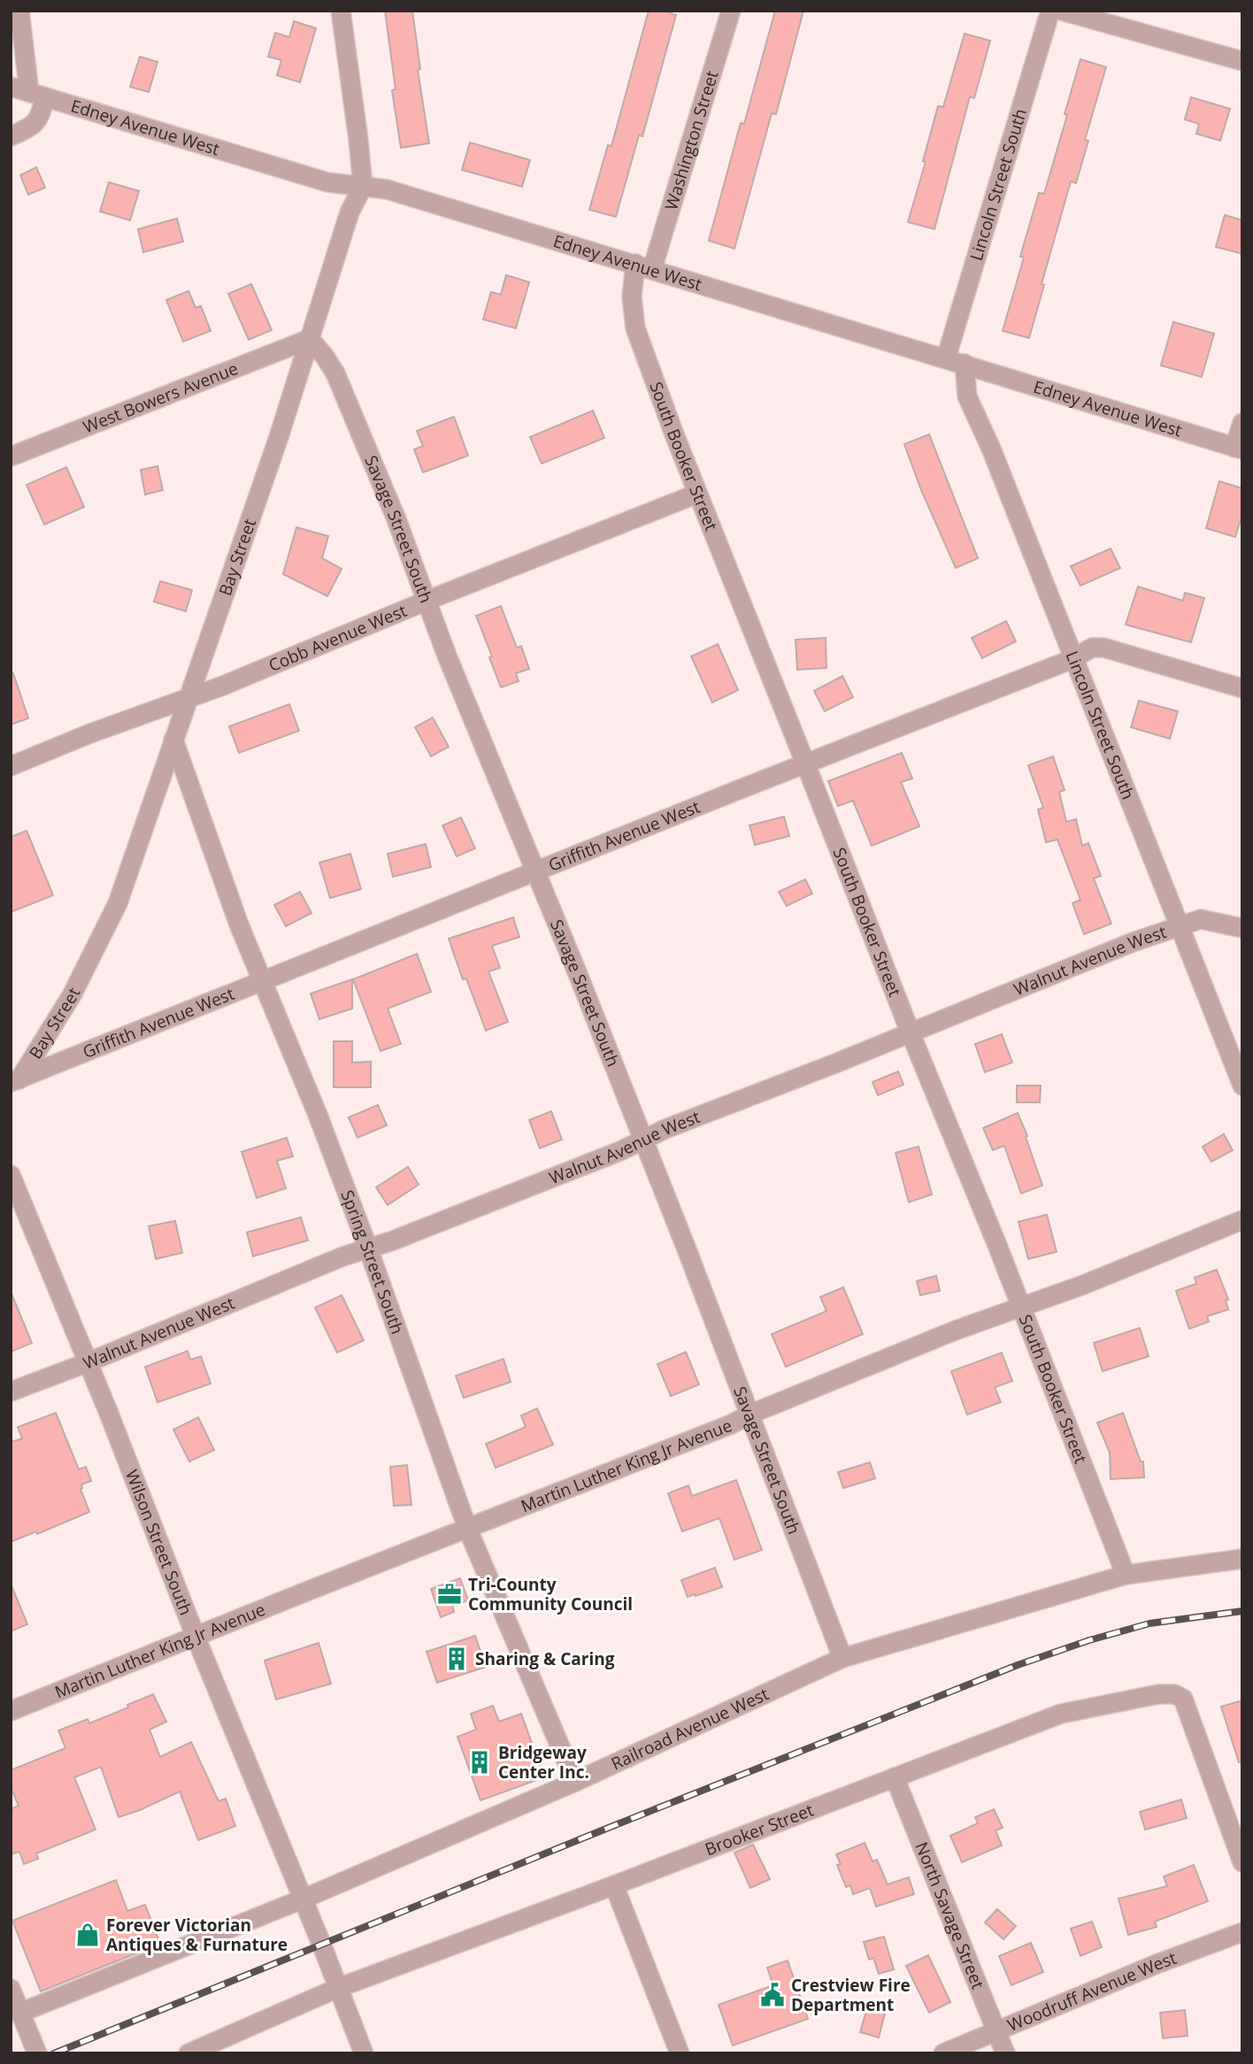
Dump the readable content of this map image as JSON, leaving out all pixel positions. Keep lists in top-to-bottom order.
{
  "streets": {
    "street": [
      "Edney Avenue West",
      "Washington Street",
      "Lincoln Street South",
      "West Bowers Avenue",
      "South Booker Street",
      "Savage Street South",
      "Bay Street",
      "Cobb Avenue West",
      "Griffith Avenue West",
      "Walnut Avenue West",
      "Spring Street South",
      "Martin Luther King Jr Avenue",
      "Wilson Street South",
      "Railroad Avenue West",
      "Brooker Street",
      "North Savage Street",
      "Woodruff Avenue West"
    ]
  },
  "crossings": [
    ["Edney Avenue West", "Washington Street"],
    ["Edney Avenue West", "Lincoln Street South"],
    ["Edney Avenue West", "South Booker Street"],
    ["Edney Avenue West", "Bay Street"],
    ["Washington Street", "South Booker Street"],
    ["Lincoln Street South", "Griffith Avenue West"],
    ["Lincoln Street South", "Walnut Avenue West"],
    ["West Bowers Avenue", "Savage Street South"],
    ["West Bowers Avenue", "Bay Street"],
    ["South Booker Street", "Cobb Avenue West"],
    ["South Booker Street", "Griffith Avenue West"],
    ["South Booker Street", "Walnut Avenue West"],
    ["South Booker Street", "Martin Luther King Jr Avenue"],
    ["South Booker Street", "Railroad Avenue West"],
    ["Savage Street South", "Bay Street"],
    ["Savage Street South", "Cobb Avenue West"],
    ["Savage Street South", "Griffith Avenue West"],
    ["Savage Street South", "Walnut Avenue West"],
    ["Savage Street South", "Martin Luther King Jr Avenue"],
    ["Savage Street South", "Railroad Avenue West"],
    ["Bay Street", "Cobb Avenue West"],
    ["Bay Street", "Griffith Avenue West"],
    ["Bay Street", "Spring Street South"],
    ["Griffith Avenue West", "Spring Street South"],
    ["Walnut Avenue West", "Spring Street South"],
    ["Walnut Avenue West", "Wilson Street South"],
    ["Spring Street South", "Martin Luther King Jr Avenue"],
    ["Spring Street South", "Railroad Avenue West"],
    ["Martin Luther King Jr Avenue", "Wilson Street South"],
    ["Wilson Street South", "Railroad Avenue West"],
    ["Wilson Street South", "Brooker Street"],
    ["Brooker Street", "North Savage Street"],
    ["North Savage Street", "Woodruff Avenue West"]
  ],
  "places": {
    "office": ["Tri-County Community Council"],
    "building": ["Sharing & Caring", "Bridgeway Center Inc."],
    "shop": ["Forever Victorian Antiques & Furnature"],
    "public building": ["Crestview Fire Department"]
  }
}
